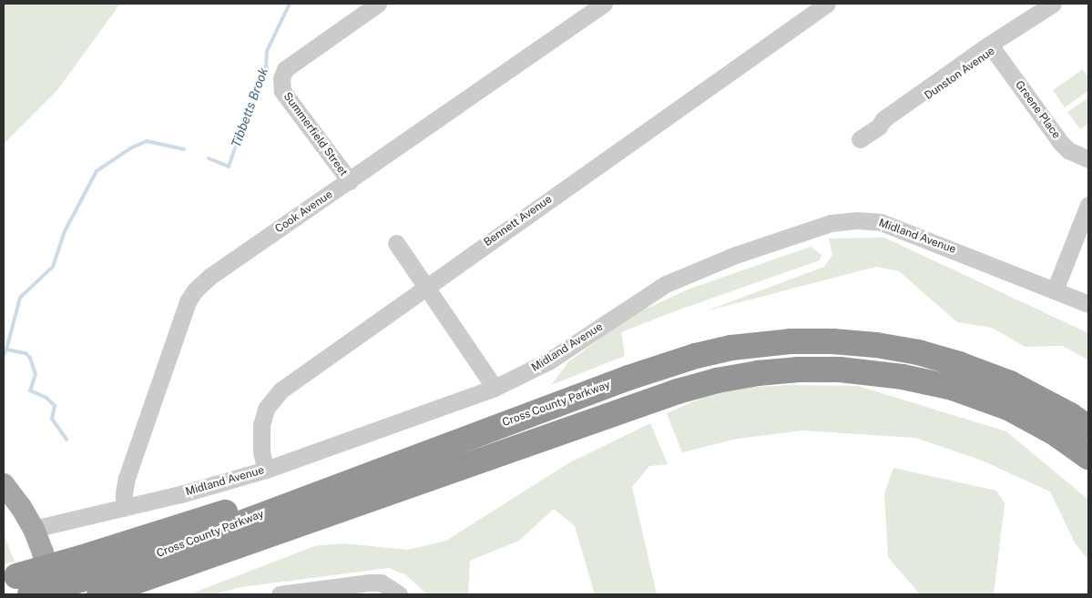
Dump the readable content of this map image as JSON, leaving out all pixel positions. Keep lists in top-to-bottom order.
{
  "streets": {
    "highway": ["Cross County Parkway"],
    "street": [
      "Dunston Avenue",
      "Greene Place",
      "Summerfield Street",
      "Cook Avenue",
      "Bennett Avenue",
      "Midland Avenue"
    ]
  },
  "crossings": [
    ["Dunston Avenue", "Greene Place"],
    ["Summerfield Street", "Cook Avenue"],
    ["Cook Avenue", "Midland Avenue"],
    ["Bennett Avenue", "Midland Avenue"]
  ],
  "water": ["Tibbetts Brook"]
}
